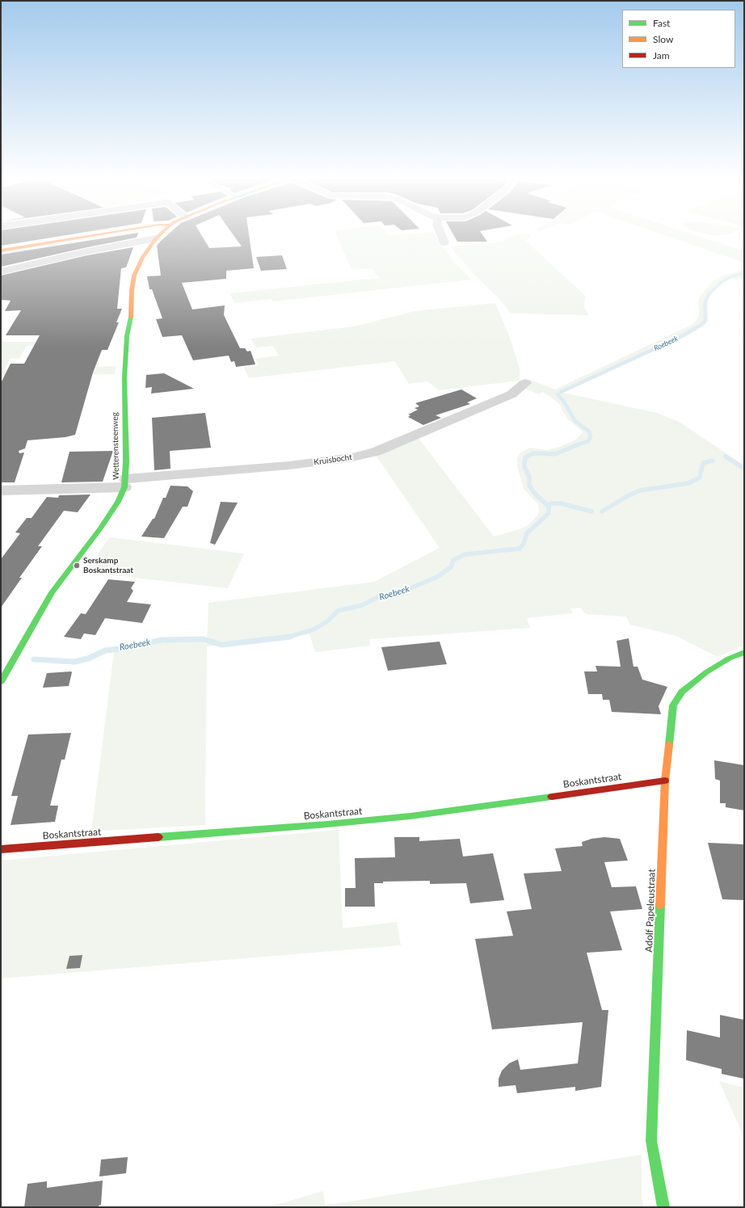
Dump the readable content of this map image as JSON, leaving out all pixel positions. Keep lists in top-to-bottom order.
{
  "streets": {
    "street": [
      "Wetterensteenweg",
      "Kruisbocht",
      "Boskantstraat",
      "Adolf Papeleustraat"
    ]
  },
  "crossings": [
    ["Wetterensteenweg", "Kruisbocht"],
    ["Boskantstraat", "Adolf Papeleustraat"]
  ],
  "water": ["Roebeek"],
  "places": ["Serskamp Boskantstraat"],
  "legend": ["Fast", "Slow", "Jam"]
}
